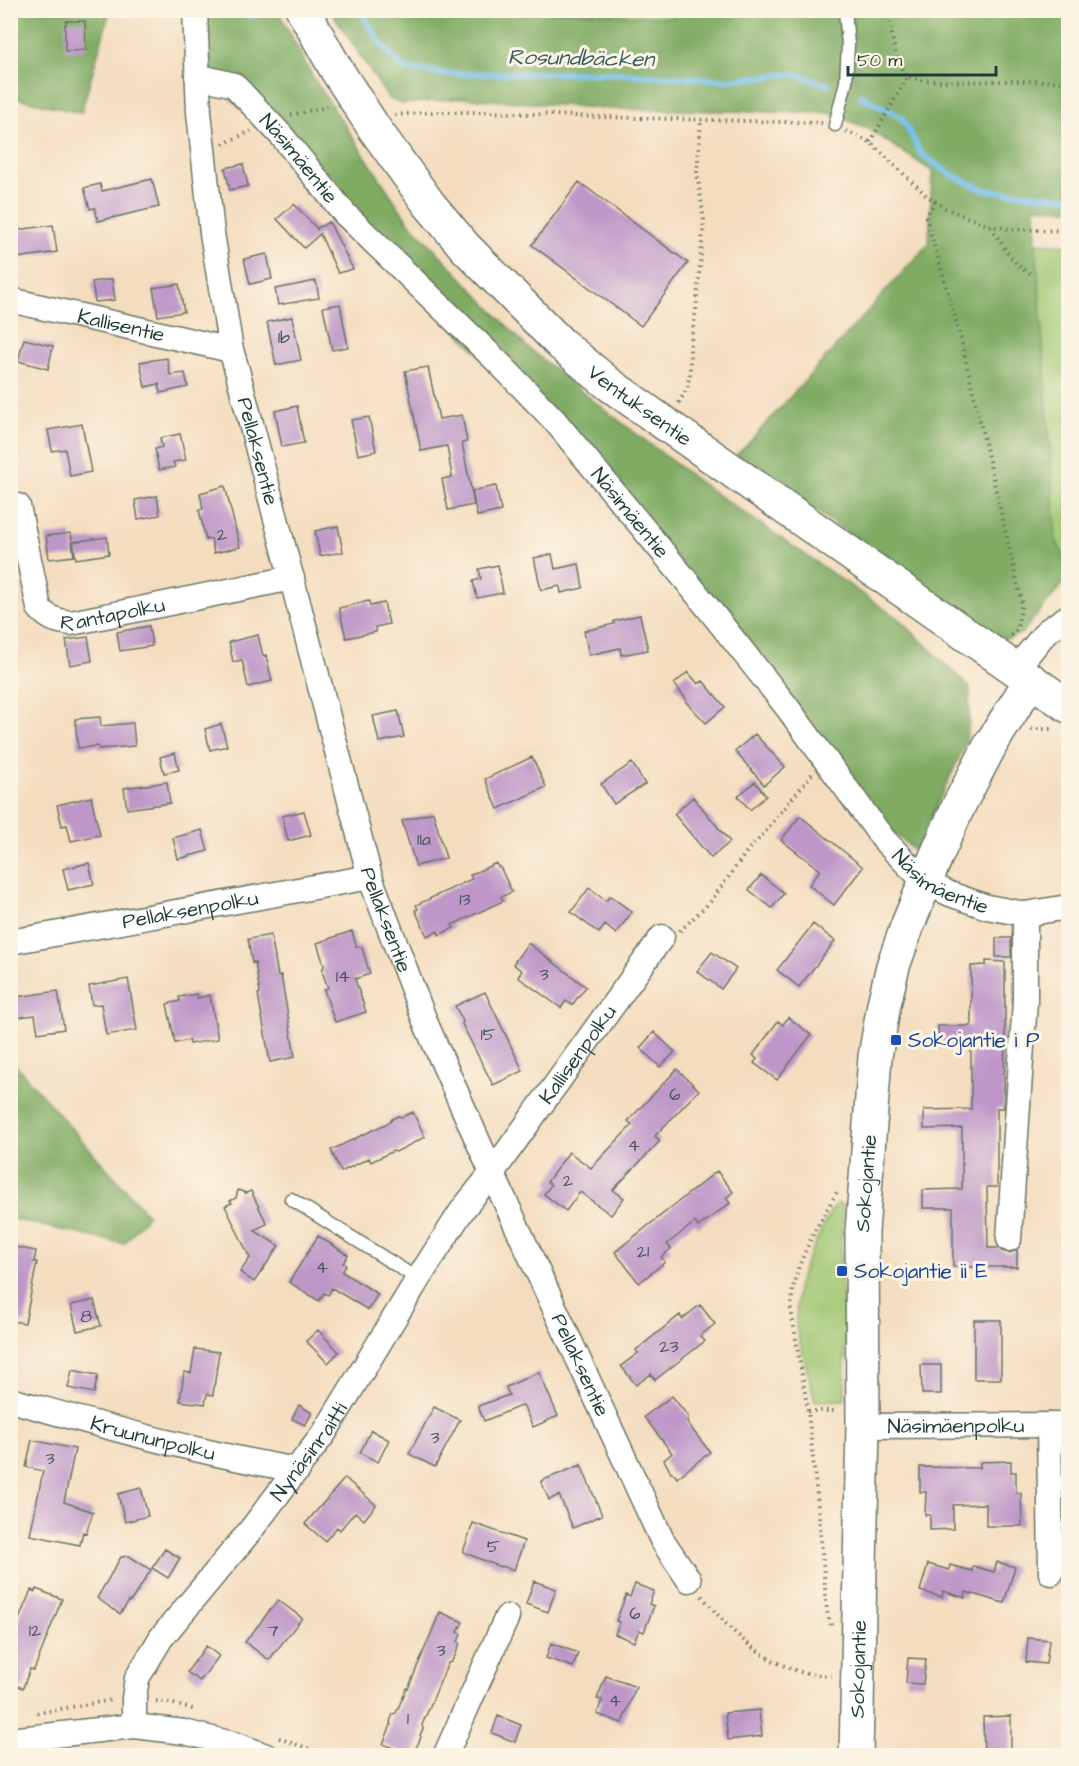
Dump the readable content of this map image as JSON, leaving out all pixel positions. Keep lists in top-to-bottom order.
{
  "streets": {
    "street": [
      "Näsimäentie",
      "Kallisentie",
      "Ventuksentie",
      "Pellaksentie",
      "Rantapolku",
      "Pellaksenpolku",
      "Kallisenpolku",
      "Sokojantie",
      "Näsimäenpolku",
      "Kruununpolku",
      "Nynäsinraitti"
    ]
  },
  "crossings": [
    ["Näsimäentie", "Pellaksentie"],
    ["Näsimäentie", "Sokojantie"],
    ["Kallisentie", "Pellaksentie"],
    ["Ventuksentie", "Sokojantie"],
    ["Pellaksentie", "Rantapolku"],
    ["Pellaksentie", "Pellaksenpolku"],
    ["Pellaksentie", "Kallisenpolku"],
    ["Pellaksentie", "Nynäsinraitti"],
    ["Kallisenpolku", "Nynäsinraitti"],
    ["Sokojantie", "Näsimäenpolku"],
    ["Kruununpolku", "Nynäsinraitti"]
  ],
  "water": ["Rosundbäcken"],
  "places": {
    "transit": ["Sokojantie i P", "Sokojantie ii E"]
  },
  "house_numbers": [
    "1b",
    "2",
    "11a",
    "13",
    "3",
    "14",
    "15",
    "6",
    "4",
    "2",
    "21",
    "4",
    "8",
    "23",
    "3",
    "3",
    "5",
    "6",
    "12",
    "7",
    "3",
    "4",
    "1"
  ],
  "scale_bar": "50 m"
}
